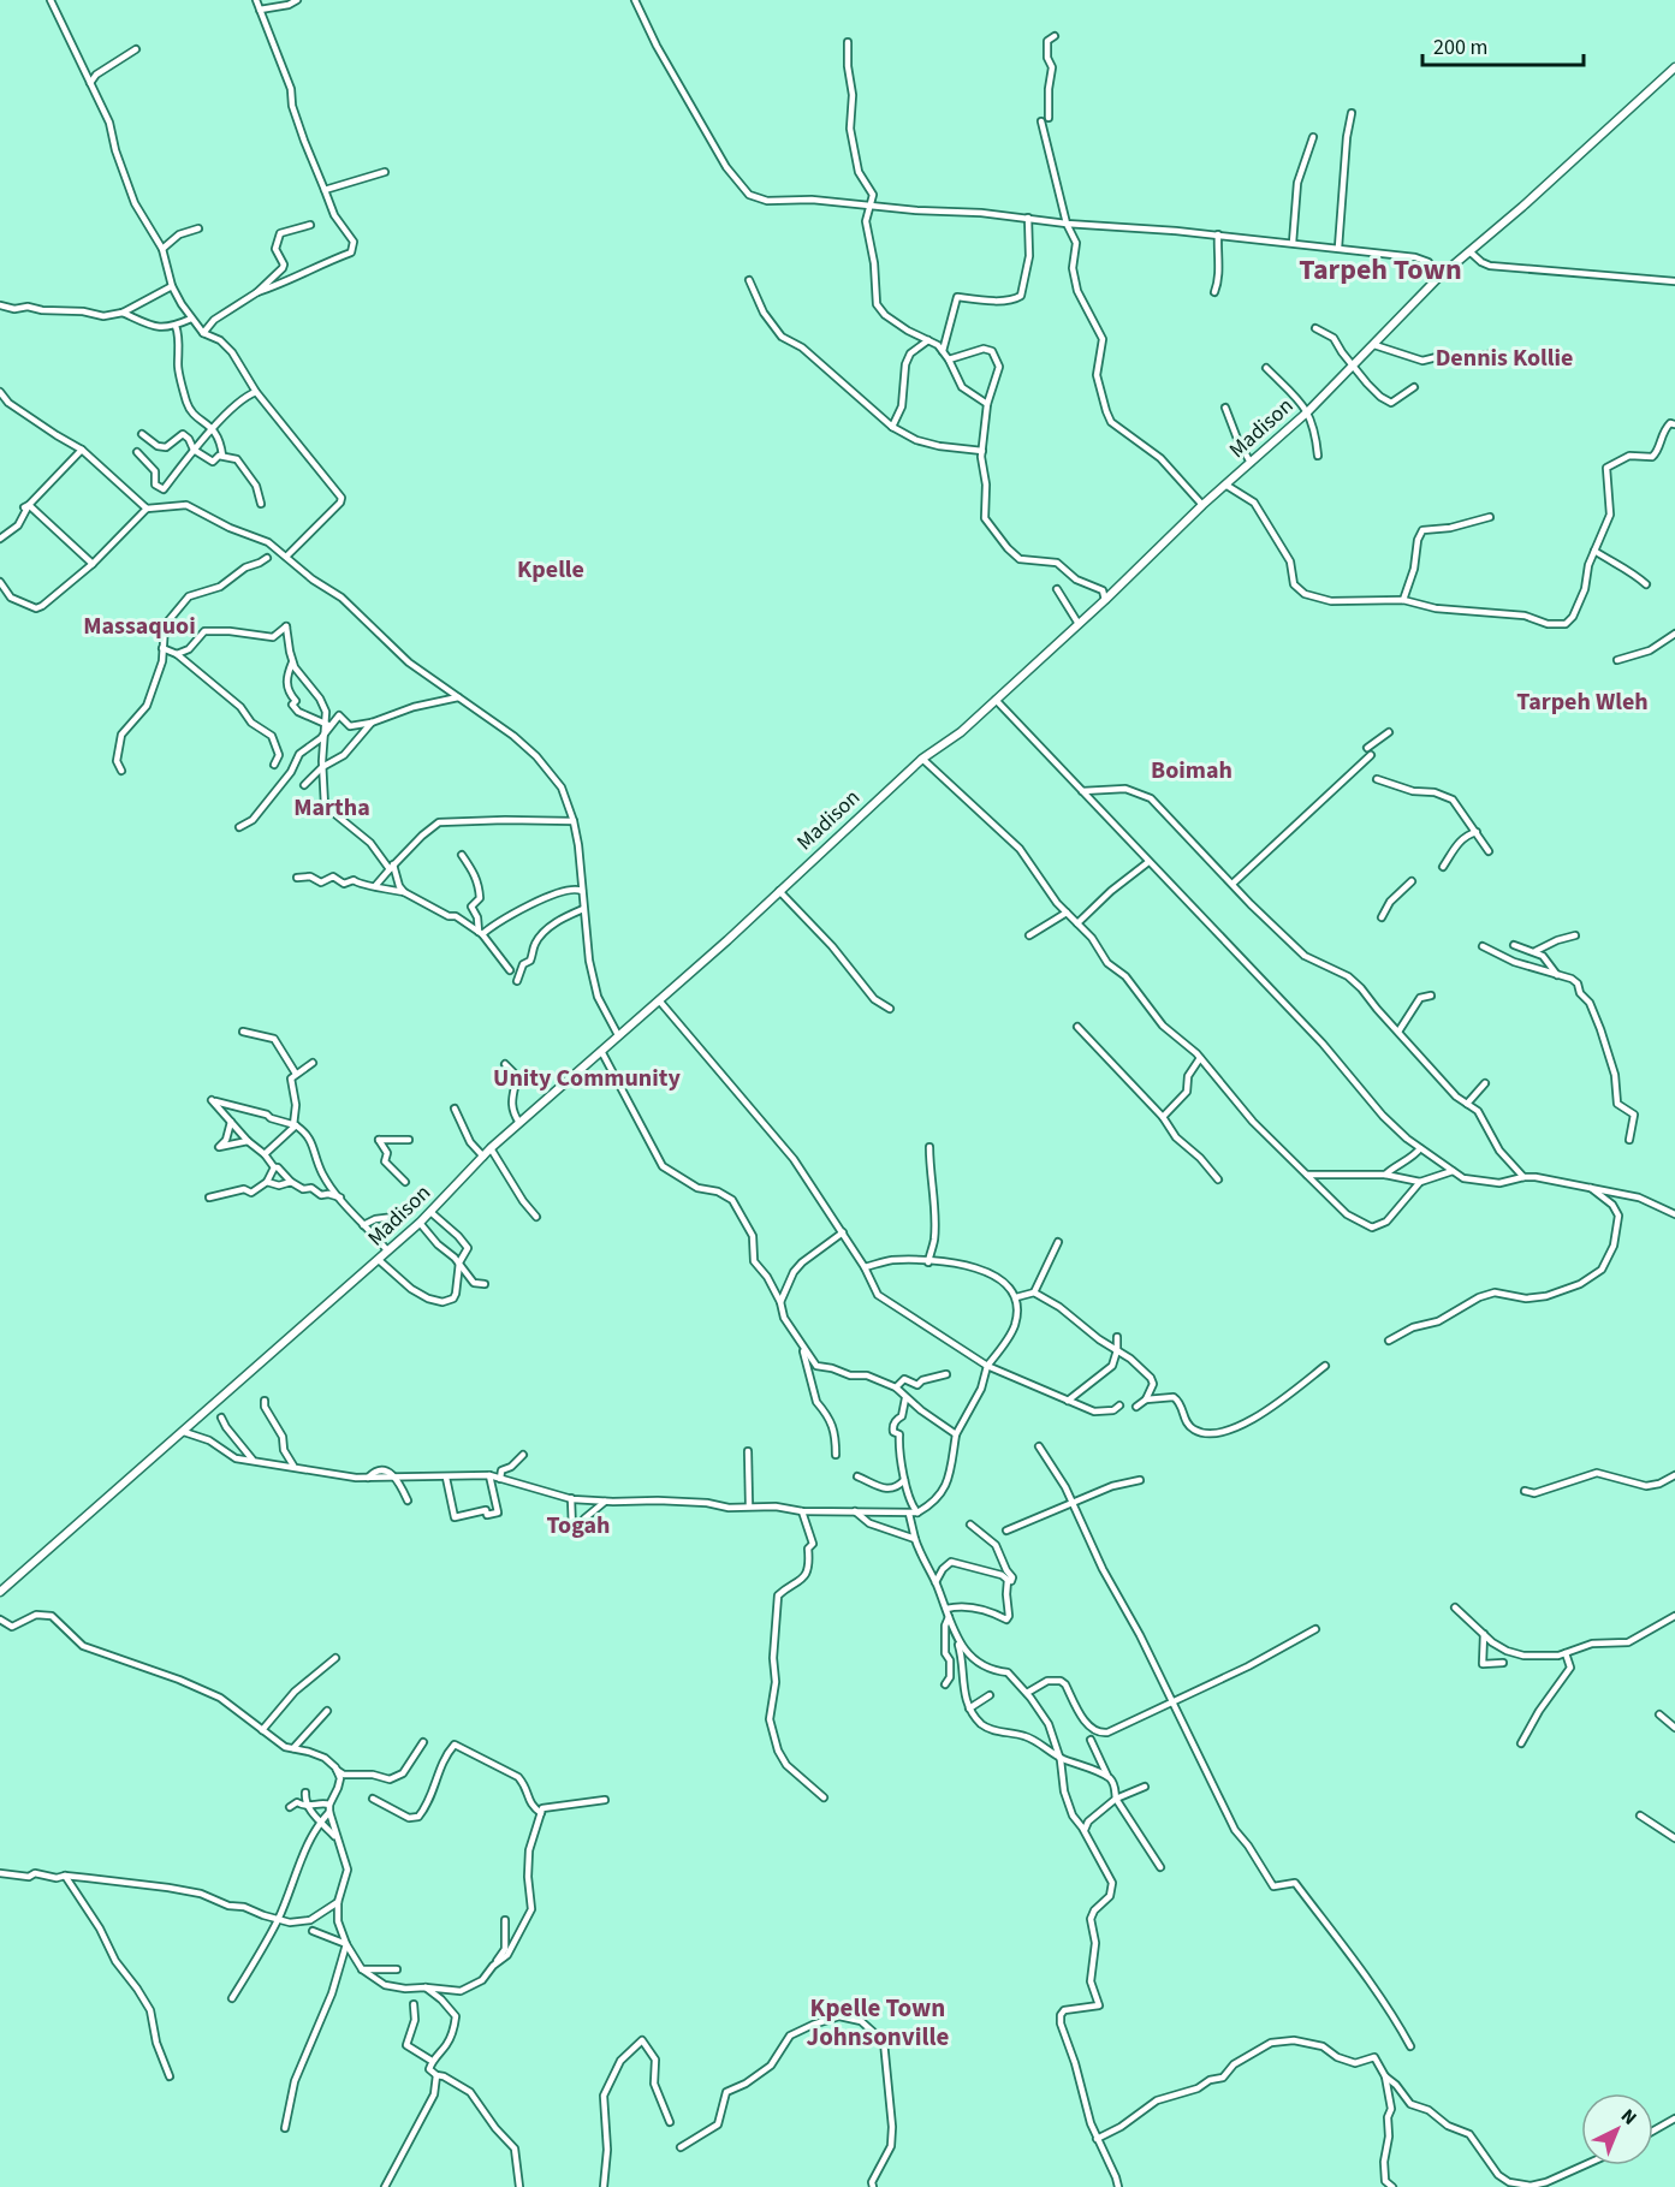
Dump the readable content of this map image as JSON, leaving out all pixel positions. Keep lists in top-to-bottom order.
{
  "streets": {
    "street": ["Madison"]
  },
  "districts": [
    "Tarpeh Town",
    "Dennis Kollie",
    "Kpelle",
    "Massaquoi",
    "Tarpeh Wleh",
    "Boimah",
    "Martha",
    "Unity Community",
    "Togah",
    "Kpelle Town Johnsonville"
  ],
  "scale_bar": "200 m",
  "north": "top right"
}
